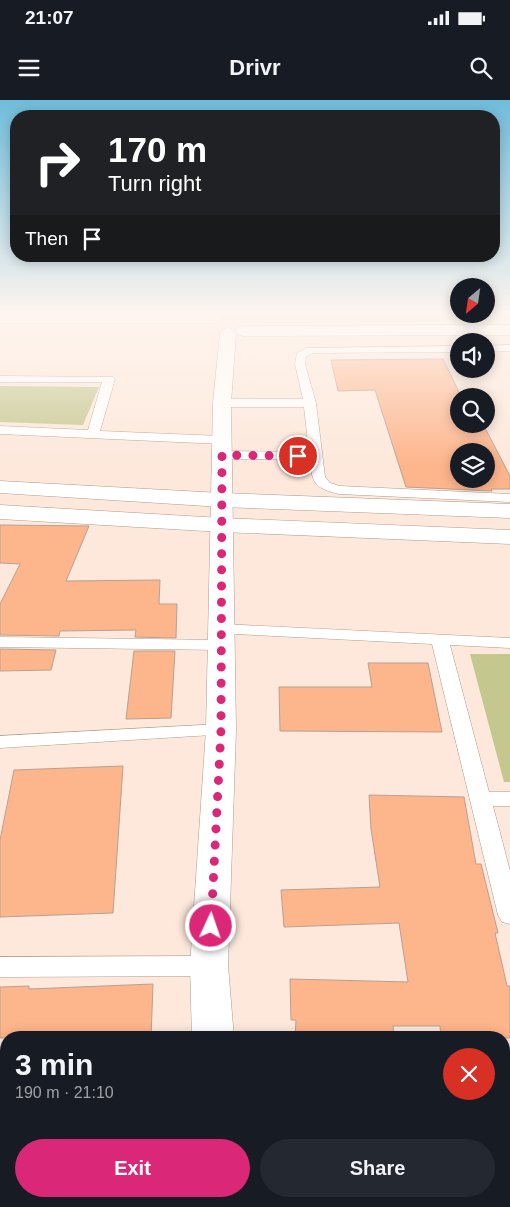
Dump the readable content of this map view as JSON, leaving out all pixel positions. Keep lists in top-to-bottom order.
{
  "north": "bottom left",
  "page": {
    "status": "21:07",
    "header": "Drivr",
    "turn": ["170 m", "Turn right"],
    "then": "Then",
    "heading": ["3 min", "190 m · 21:10"],
    "buttons": ["Exit", "Share"]
  }
}
